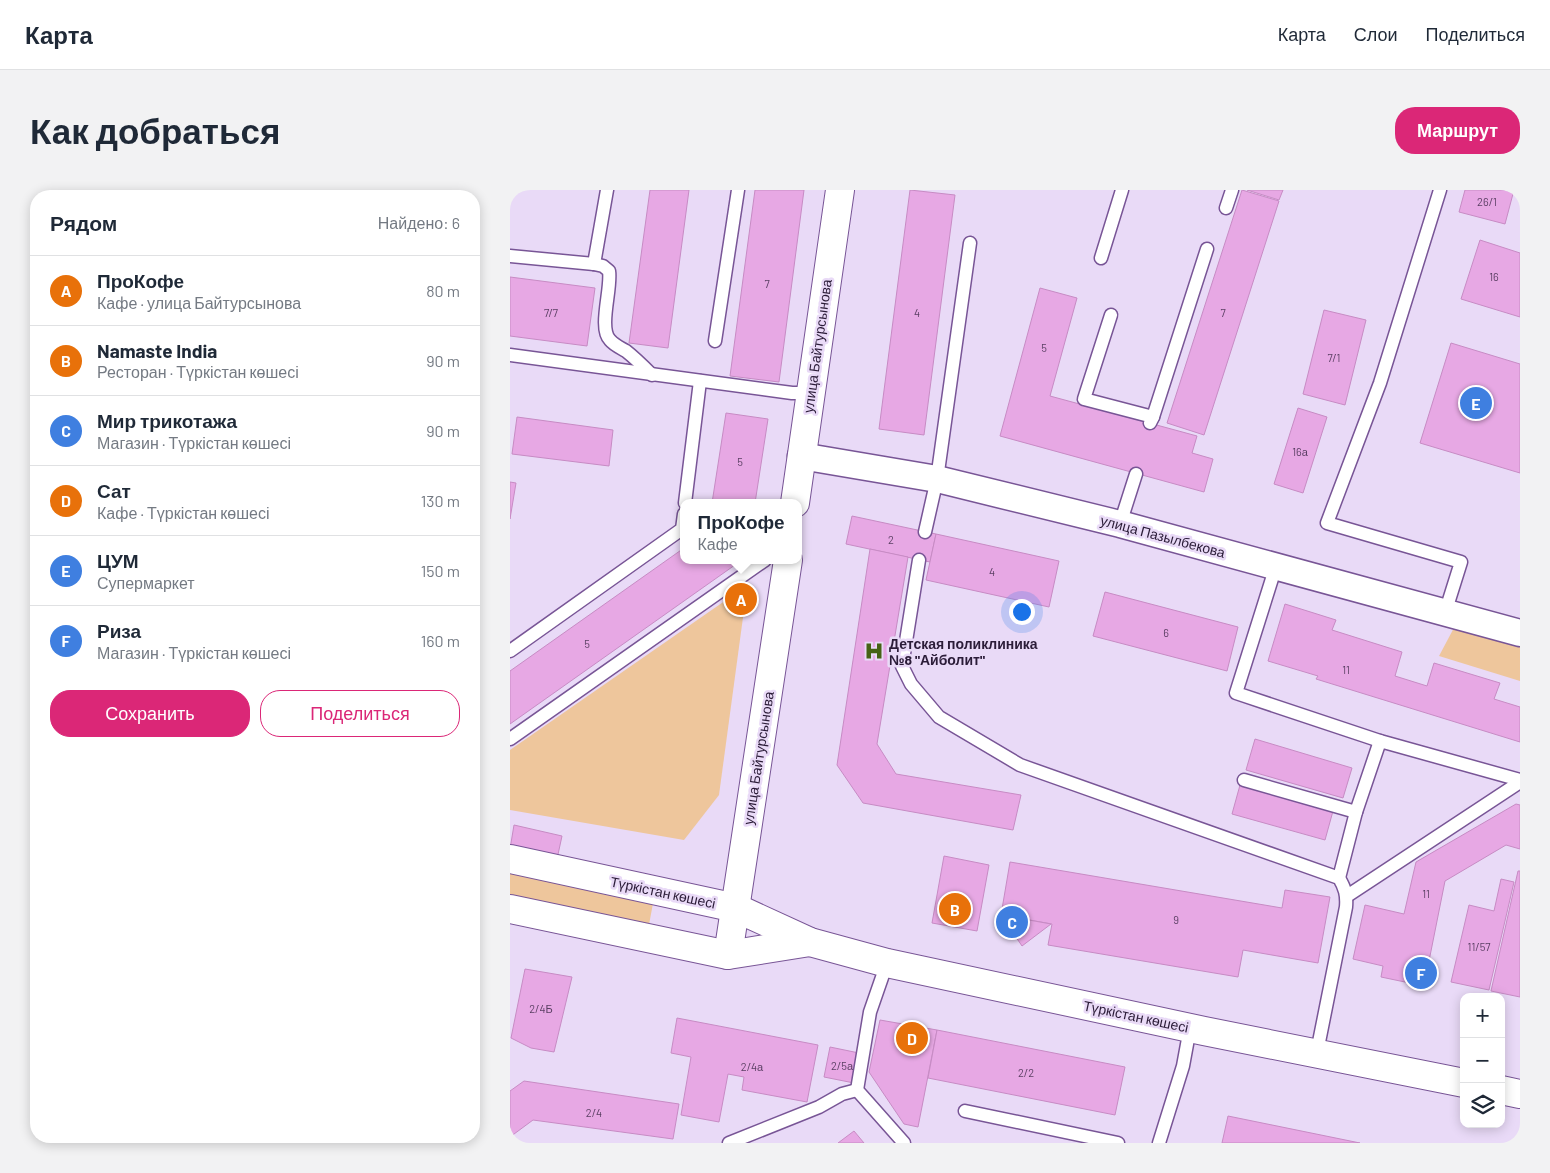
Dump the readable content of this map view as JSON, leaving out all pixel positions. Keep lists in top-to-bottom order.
{
  "streets": {
    "main road": ["улица Байтурсынова", "Түркістан көшесі"],
    "street": ["улица Пазылбекова"]
  },
  "crossings": [
    ["улица Байтурсынова", "улица Пазылбекова"],
    ["улица Байтурсынова", "Түркістан көшесі"]
  ],
  "places": {
    "hospital": ["Детская поликлиника №8 \"Айболит\""]
  },
  "house_numbers": [
    "26/1",
    "16",
    "7",
    "7/7",
    "4",
    "7",
    "5",
    "7/1",
    "16а",
    "5",
    "2",
    "4",
    "6",
    "5",
    "11",
    "11",
    "9",
    "11/57",
    "2/4Б",
    "2/5а",
    "2/4а",
    "2/2",
    "2/4"
  ],
  "page": {
    "header": "Карта",
    "nav": ["Карта", "Слои", "Поделиться"],
    "buttons": [
      "Маршрут",
      ["Сохранить", "Поделиться"]
    ],
    "title": "Как добраться",
    "heading": ["Рядом", "Найдено: 6"],
    "list": [
      {
        "mark": "A",
        "name": "ПроКофе",
        "note": "Кафе · улица Байтурсынова",
        "value": "80 m"
      },
      {
        "mark": "B",
        "name": "Namaste India",
        "note": "Ресторан · Түркістан көшесі",
        "value": "90 m"
      },
      {
        "mark": "C",
        "name": "Мир трикотажа",
        "note": "Магазин · Түркістан көшесі",
        "value": "90 m"
      },
      {
        "mark": "D",
        "name": "Сат",
        "note": "Кафе · Түркістан көшесі",
        "value": "130 m"
      },
      {
        "mark": "E",
        "name": "ЦУМ",
        "note": "Супермаркет",
        "value": "150 m"
      },
      {
        "mark": "F",
        "name": "Риза",
        "note": "Магазин · Түркістан көшесі",
        "value": "160 m"
      }
    ],
    "pins": [
      "E",
      "A",
      "B",
      "C",
      "F",
      "D"
    ],
    "popup": ["ПроКофе", "Кафе"],
    "map_buttons": ["+", "−"]
  }
}
